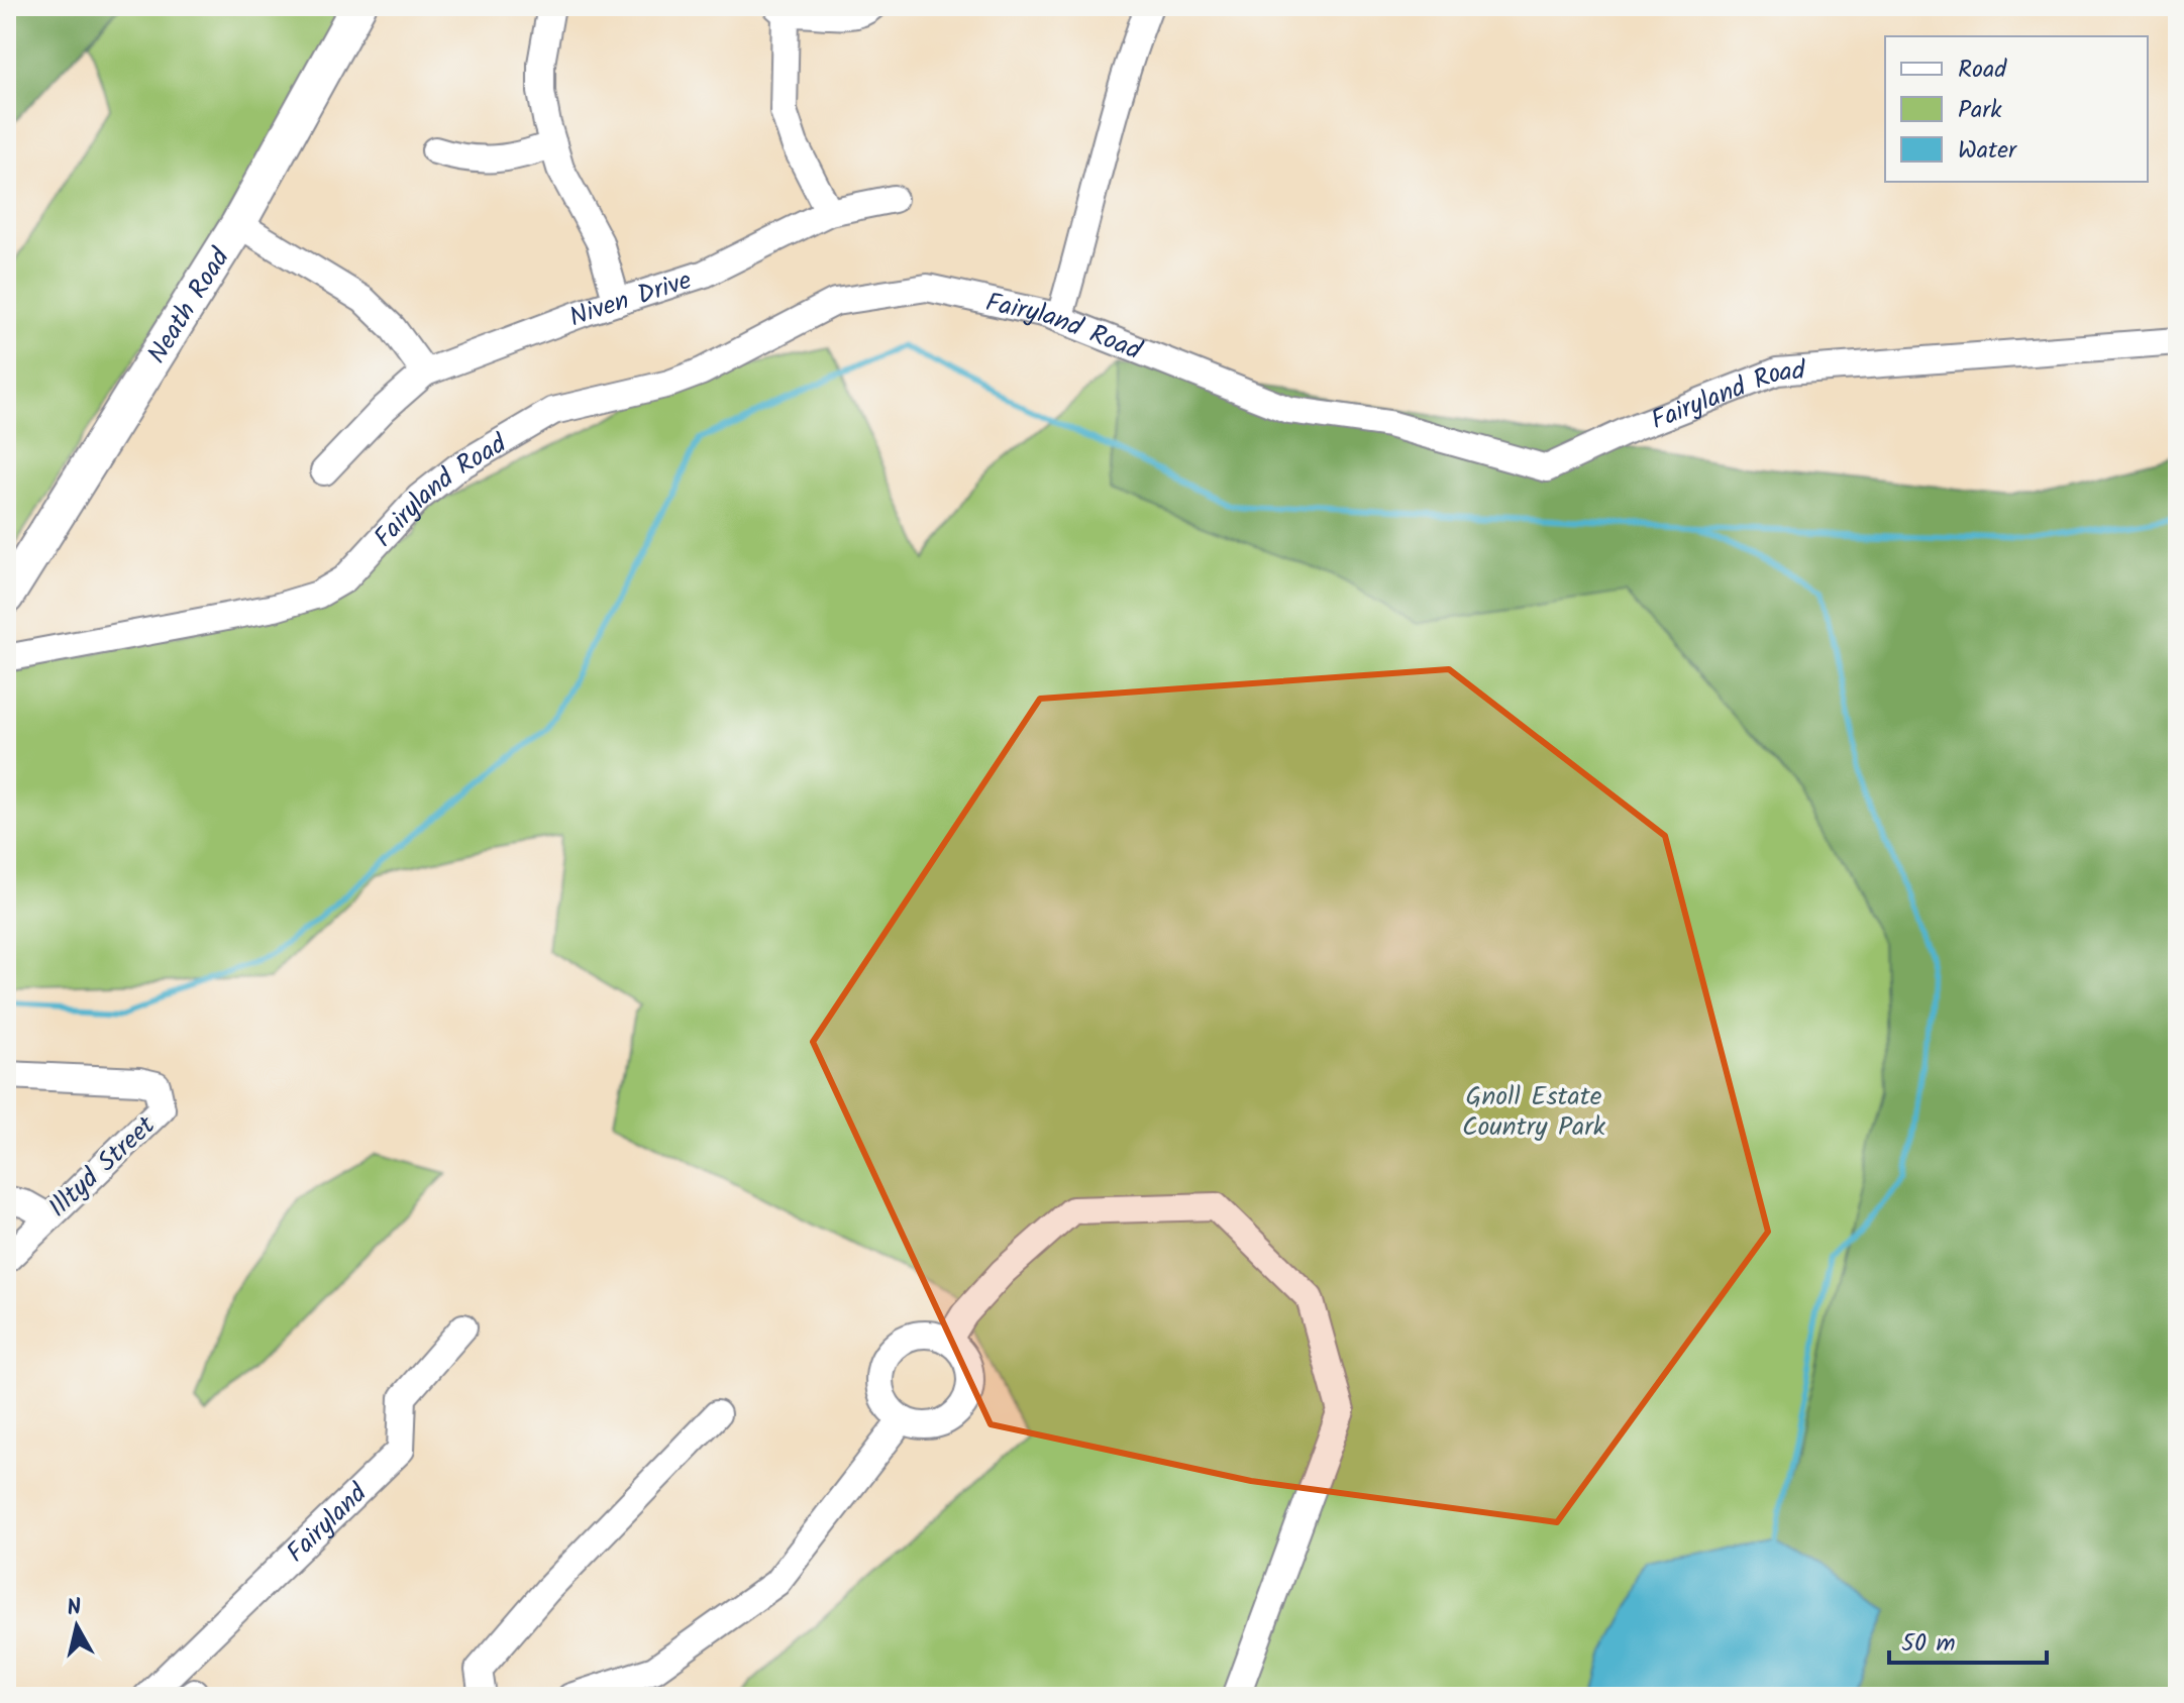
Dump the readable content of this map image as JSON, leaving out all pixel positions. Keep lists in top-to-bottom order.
{
  "streets": {
    "main road": ["Neath Road"],
    "street": [
      "Niven Drive",
      "Fairyland Road",
      "Illtyd Street",
      "Fairyland"
    ]
  },
  "parks": ["Gnoll Estate Country Park"],
  "legend": ["Road", "Park", "Water"],
  "scale_bar": "50 m",
  "north": "top"
}
